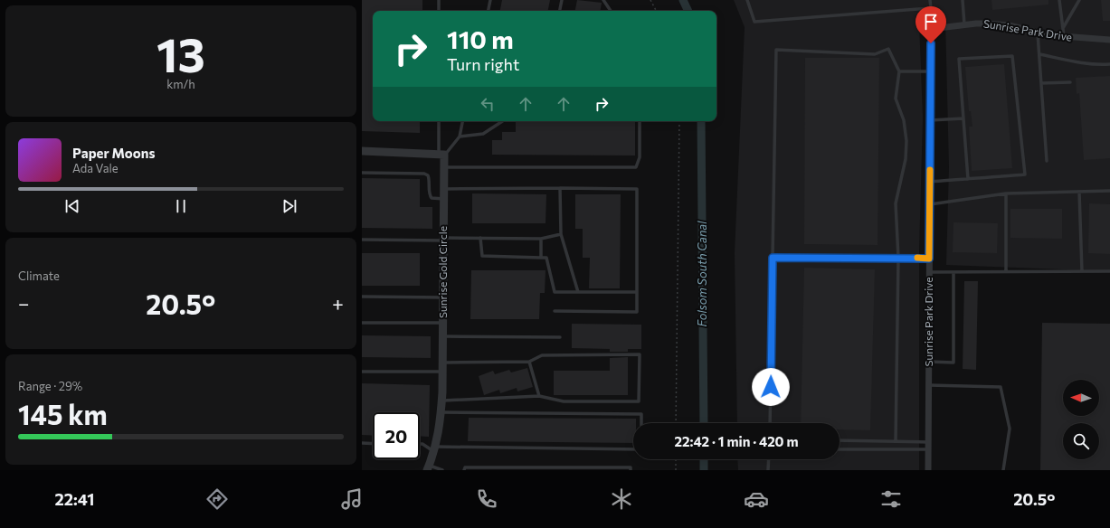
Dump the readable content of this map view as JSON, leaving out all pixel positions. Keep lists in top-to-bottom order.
{
  "streets": {
    "street": ["Sunrise Park Drive", "Sunrise Gold Circle"]
  },
  "water": ["Folsom South Canal"],
  "north": "left",
  "page": {
    "tile": [
      ["13", "km/h"],
      "Climate",
      ["Range · 29%", "145 km"]
    ],
    "turn": ["110 m", "Turn right"],
    "song": ["Paper Moons", "Ada Vale"],
    "heat": ["−", "20.5°", "+"],
    "limit": "20",
    "trip": "22:42 · 1 min · 420 m",
    "tabs": ["22:41", "20.5°"]
  }
}
